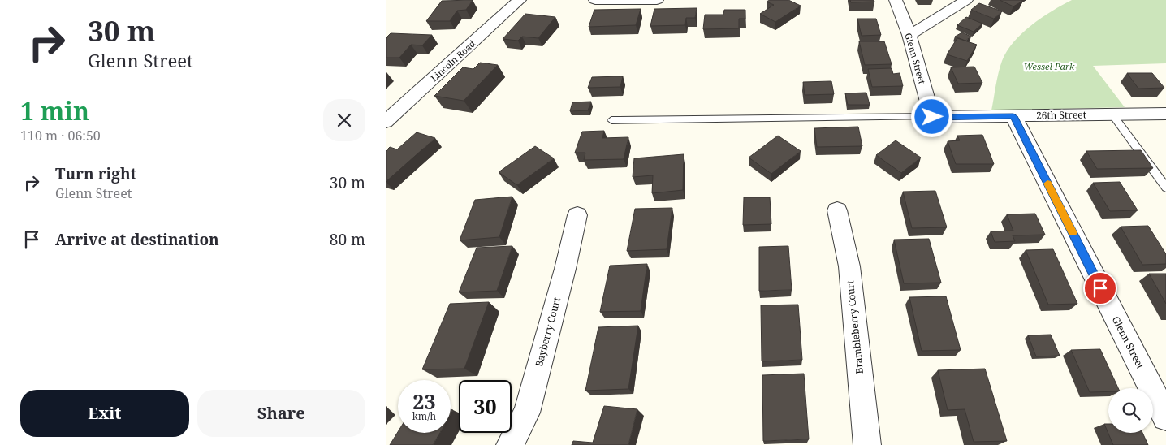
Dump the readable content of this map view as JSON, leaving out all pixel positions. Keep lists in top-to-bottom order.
{
  "streets": {
    "street": [
      "Glenn Street",
      "Lincoln Road",
      "26th Street",
      "Brambleberry Court",
      "Bayberry Court"
    ]
  },
  "crossings": [
    ["Glenn Street", "26th Street"]
  ],
  "parks": ["Wessel Park"],
  "page": {
    "turn": ["30 m", "Glenn Street"],
    "heading": ["1 min", "110 m · 06:50"],
    "list": [
      {
        "name": "Turn right",
        "note": "Glenn Street",
        "value": "30 m"
      },
      {
        "name": "Arrive at destination",
        "value": "80 m"
      }
    ],
    "speed": "23 km/h",
    "limit": "30",
    "buttons": ["Exit", "Share"]
  }
}
